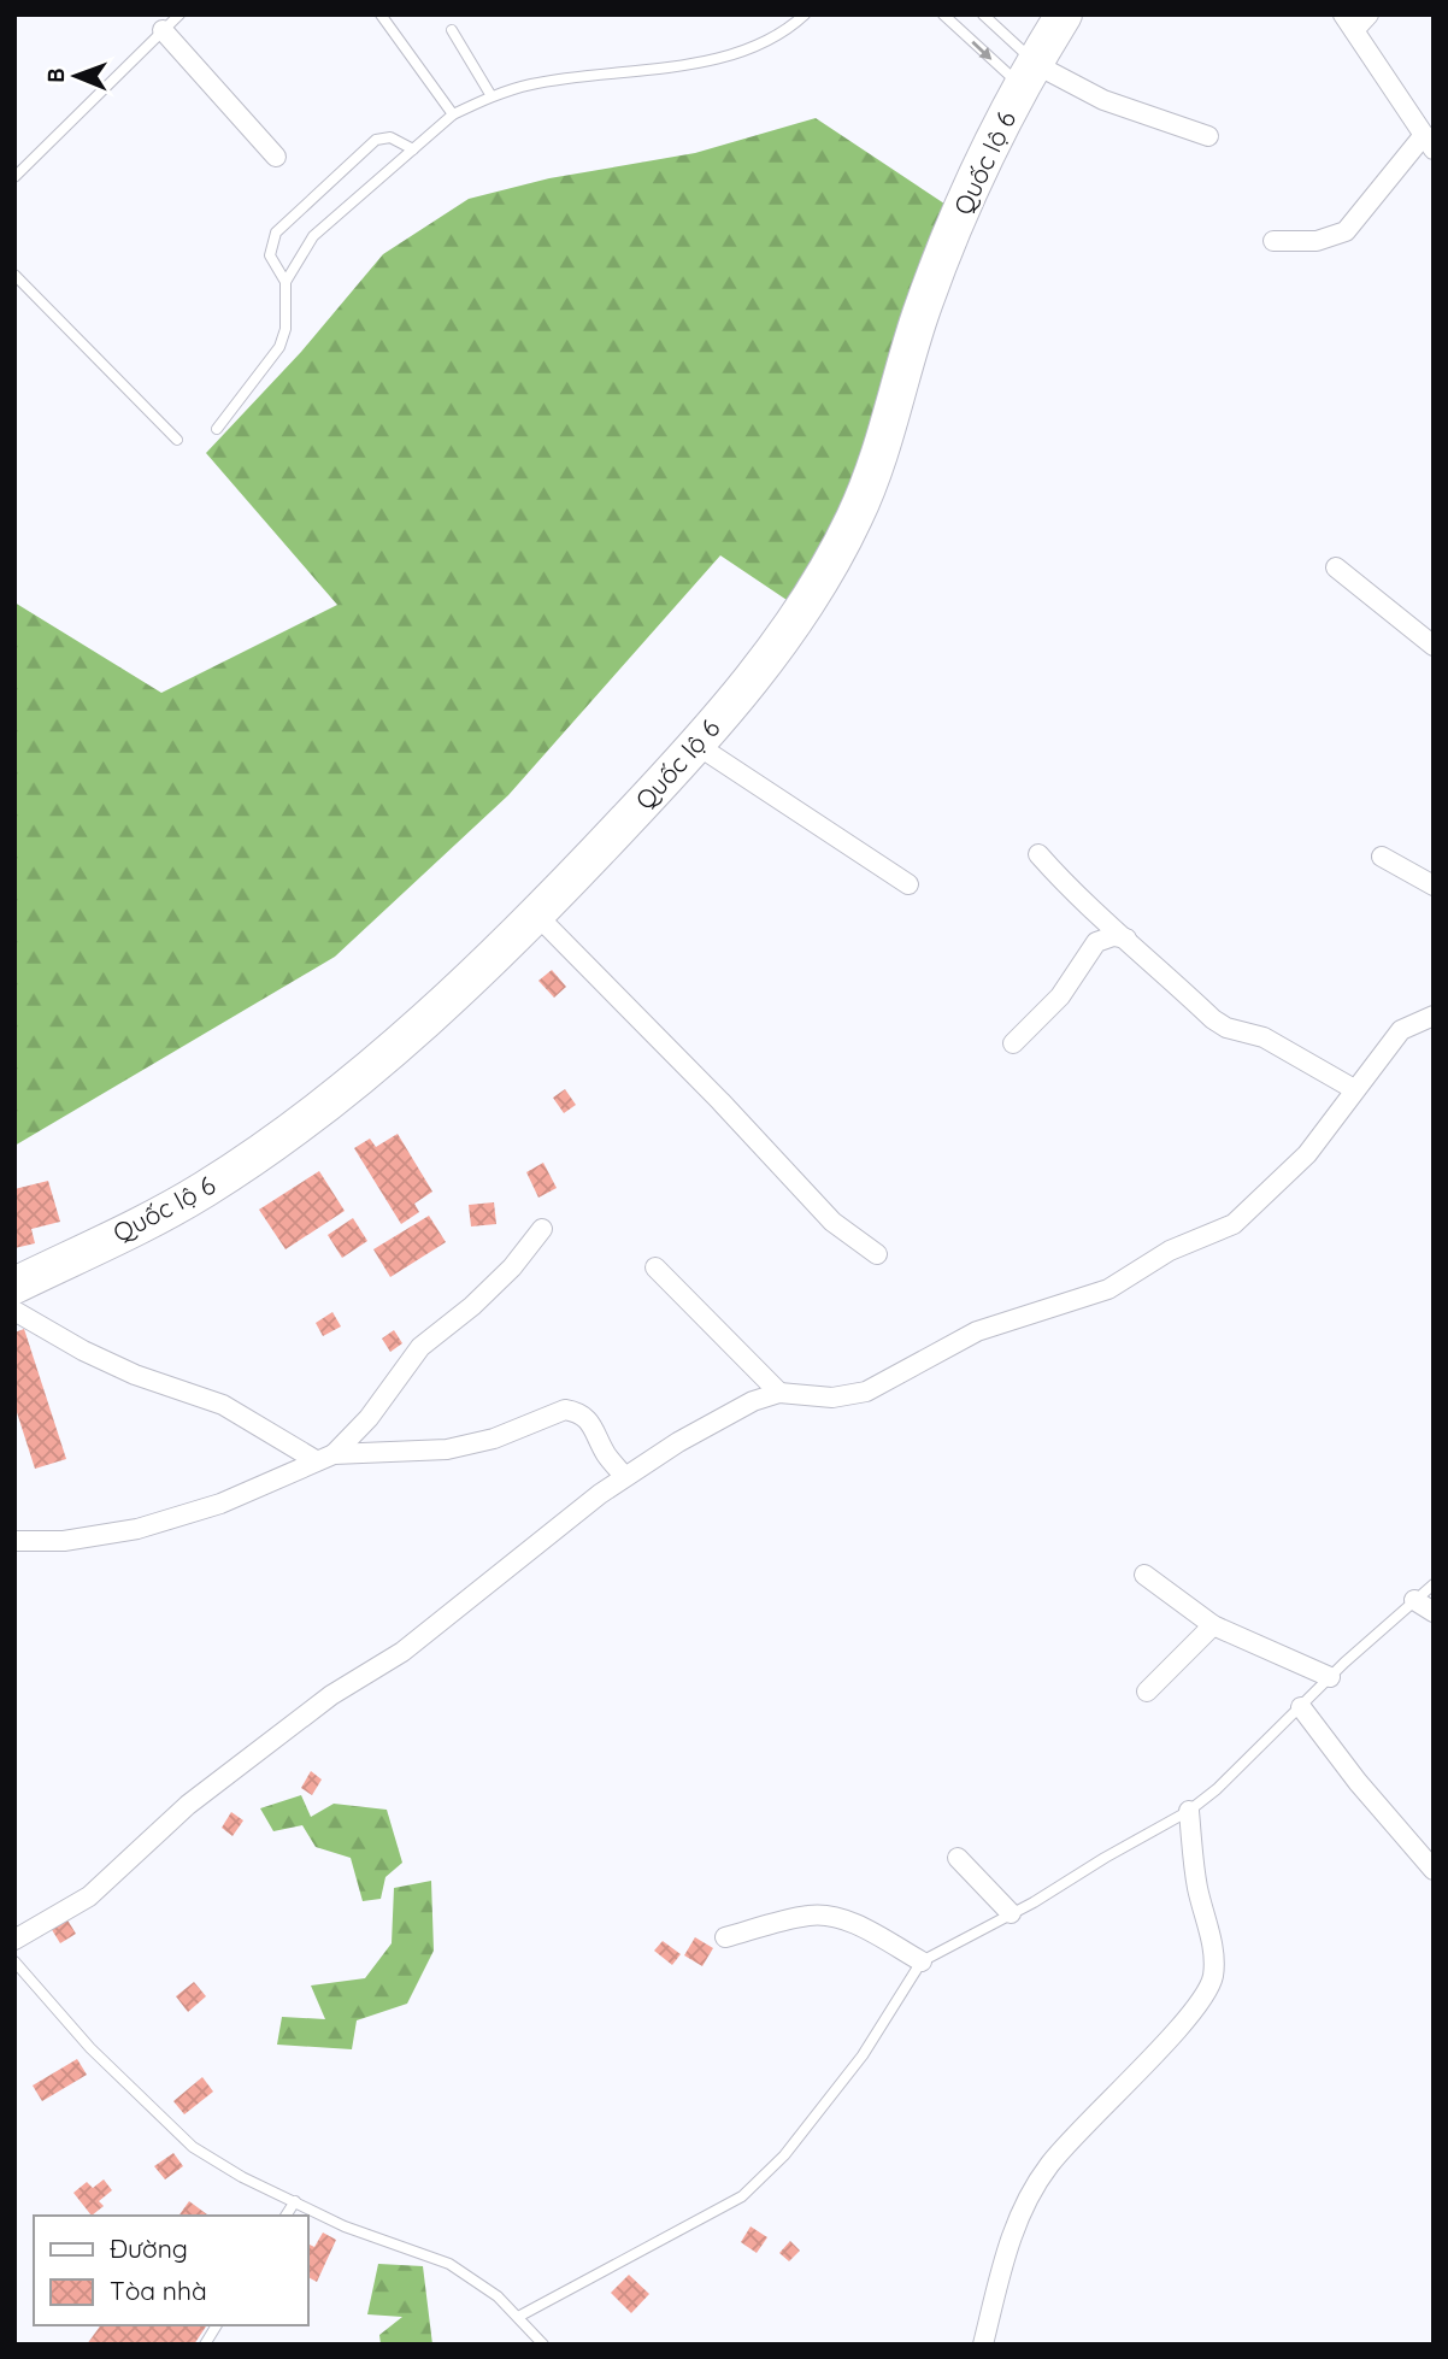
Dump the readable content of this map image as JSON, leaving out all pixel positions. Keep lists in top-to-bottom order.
{
  "streets": {
    "highway": ["Quốc lộ 6"]
  },
  "legend": ["Đường", "Tòa nhà"],
  "north": "left"
}
